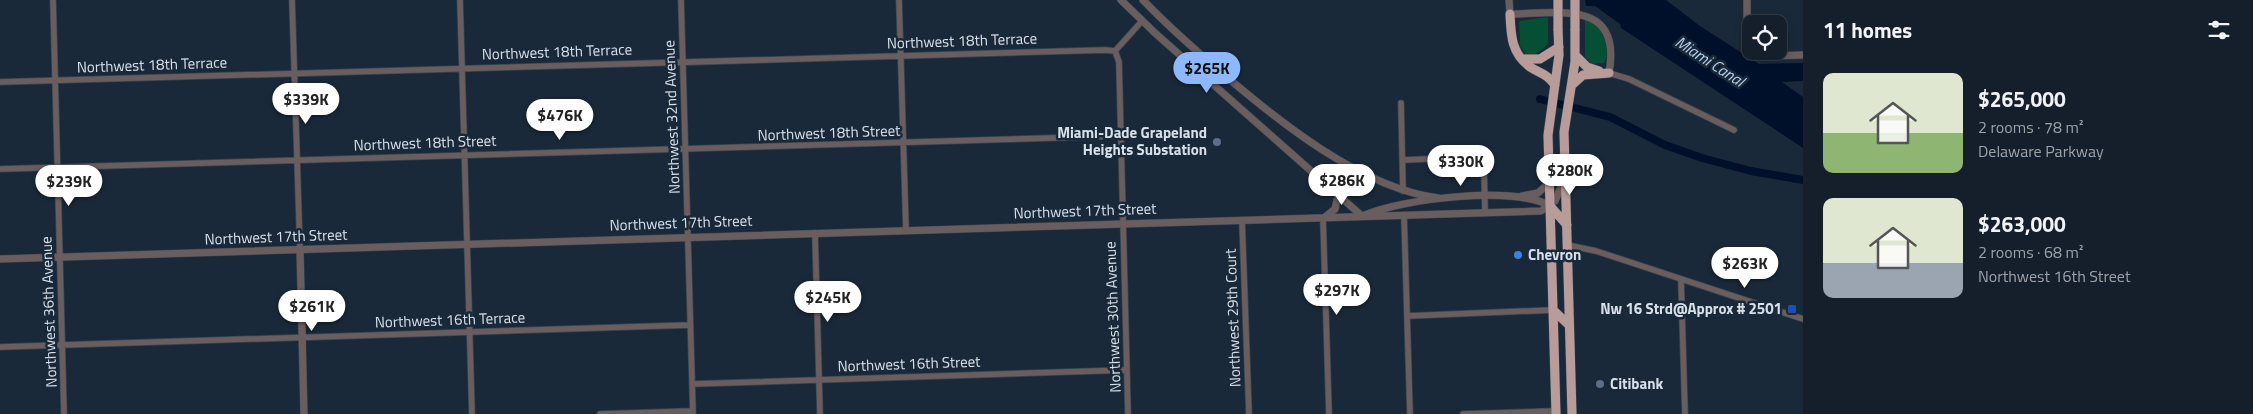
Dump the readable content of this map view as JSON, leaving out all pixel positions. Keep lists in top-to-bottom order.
{
  "streets": {
    "street": [
      "Northwest 18th Terrace",
      "Northwest 32nd Avenue",
      "Northwest 18th Street",
      "Northwest 17th Street",
      "Northwest 36th Avenue",
      "Northwest 30th Avenue",
      "Northwest 29th Court",
      "Northwest 16th Terrace",
      "Northwest 16th Street"
    ]
  },
  "crossings": [
    ["Northwest 18th Terrace", "Northwest 32nd Avenue"],
    ["Northwest 18th Terrace", "Northwest 36th Avenue"],
    ["Northwest 18th Terrace", "Northwest 30th Avenue"],
    ["Northwest 32nd Avenue", "Northwest 18th Street"],
    ["Northwest 32nd Avenue", "Northwest 17th Street"],
    ["Northwest 32nd Avenue", "Northwest 16th Terrace"],
    ["Northwest 32nd Avenue", "Northwest 16th Street"],
    ["Northwest 18th Street", "Northwest 36th Avenue"],
    ["Northwest 18th Street", "Northwest 30th Avenue"],
    ["Northwest 17th Street", "Northwest 36th Avenue"],
    ["Northwest 17th Street", "Northwest 30th Avenue"],
    ["Northwest 17th Street", "Northwest 29th Court"],
    ["Northwest 36th Avenue", "Northwest 16th Terrace"],
    ["Northwest 30th Avenue", "Northwest 16th Street"]
  ],
  "water": ["Miami Canal"],
  "places": {
    "other": ["Miami-Dade Grapeland Heights Substation", "Chevron", "Citibank"],
    "transit": ["Nw 16 Strd@Approx # 2501"]
  },
  "page": {
    "heading": "11 homes",
    "price": [
      "$265K",
      "$339K",
      "$476K",
      "$330K",
      "$280K",
      "$286K",
      "$239K",
      "$263K",
      "$297K",
      "$245K",
      "$261K"
    ],
    "list": [
      {
        "name": "$265,000",
        "note": "2 rooms · 78 m² · Delaware Parkway"
      },
      {
        "name": "$263,000",
        "note": "2 rooms · 68 m² · Northwest 16th Street"
      }
    ]
  }
}
